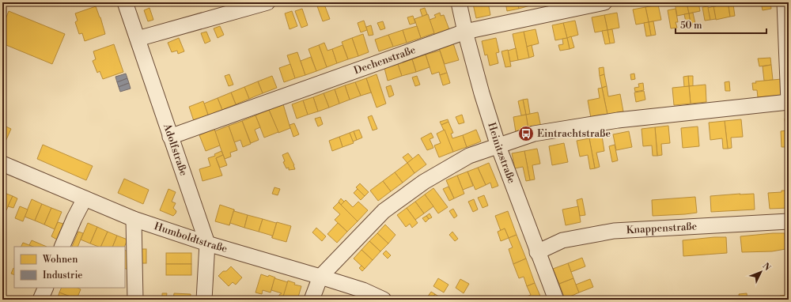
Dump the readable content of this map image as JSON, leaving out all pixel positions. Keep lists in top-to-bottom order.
{
  "streets": {
    "street": [
      "Dechenstraße",
      "Adolfstraße",
      "Heinitzstraße",
      "Knappenstraße",
      "Humboldtstraße"
    ]
  },
  "crossings": [
    ["Dechenstraße", "Adolfstraße"],
    ["Dechenstraße", "Heinitzstraße"],
    ["Adolfstraße", "Humboldtstraße"],
    ["Heinitzstraße", "Knappenstraße"]
  ],
  "places": {
    "bus stop": ["Eintrachtstraße"]
  },
  "legend": ["Wohnen", "Industrie"],
  "scale_bar": "50 m",
  "north": "top right"
}
